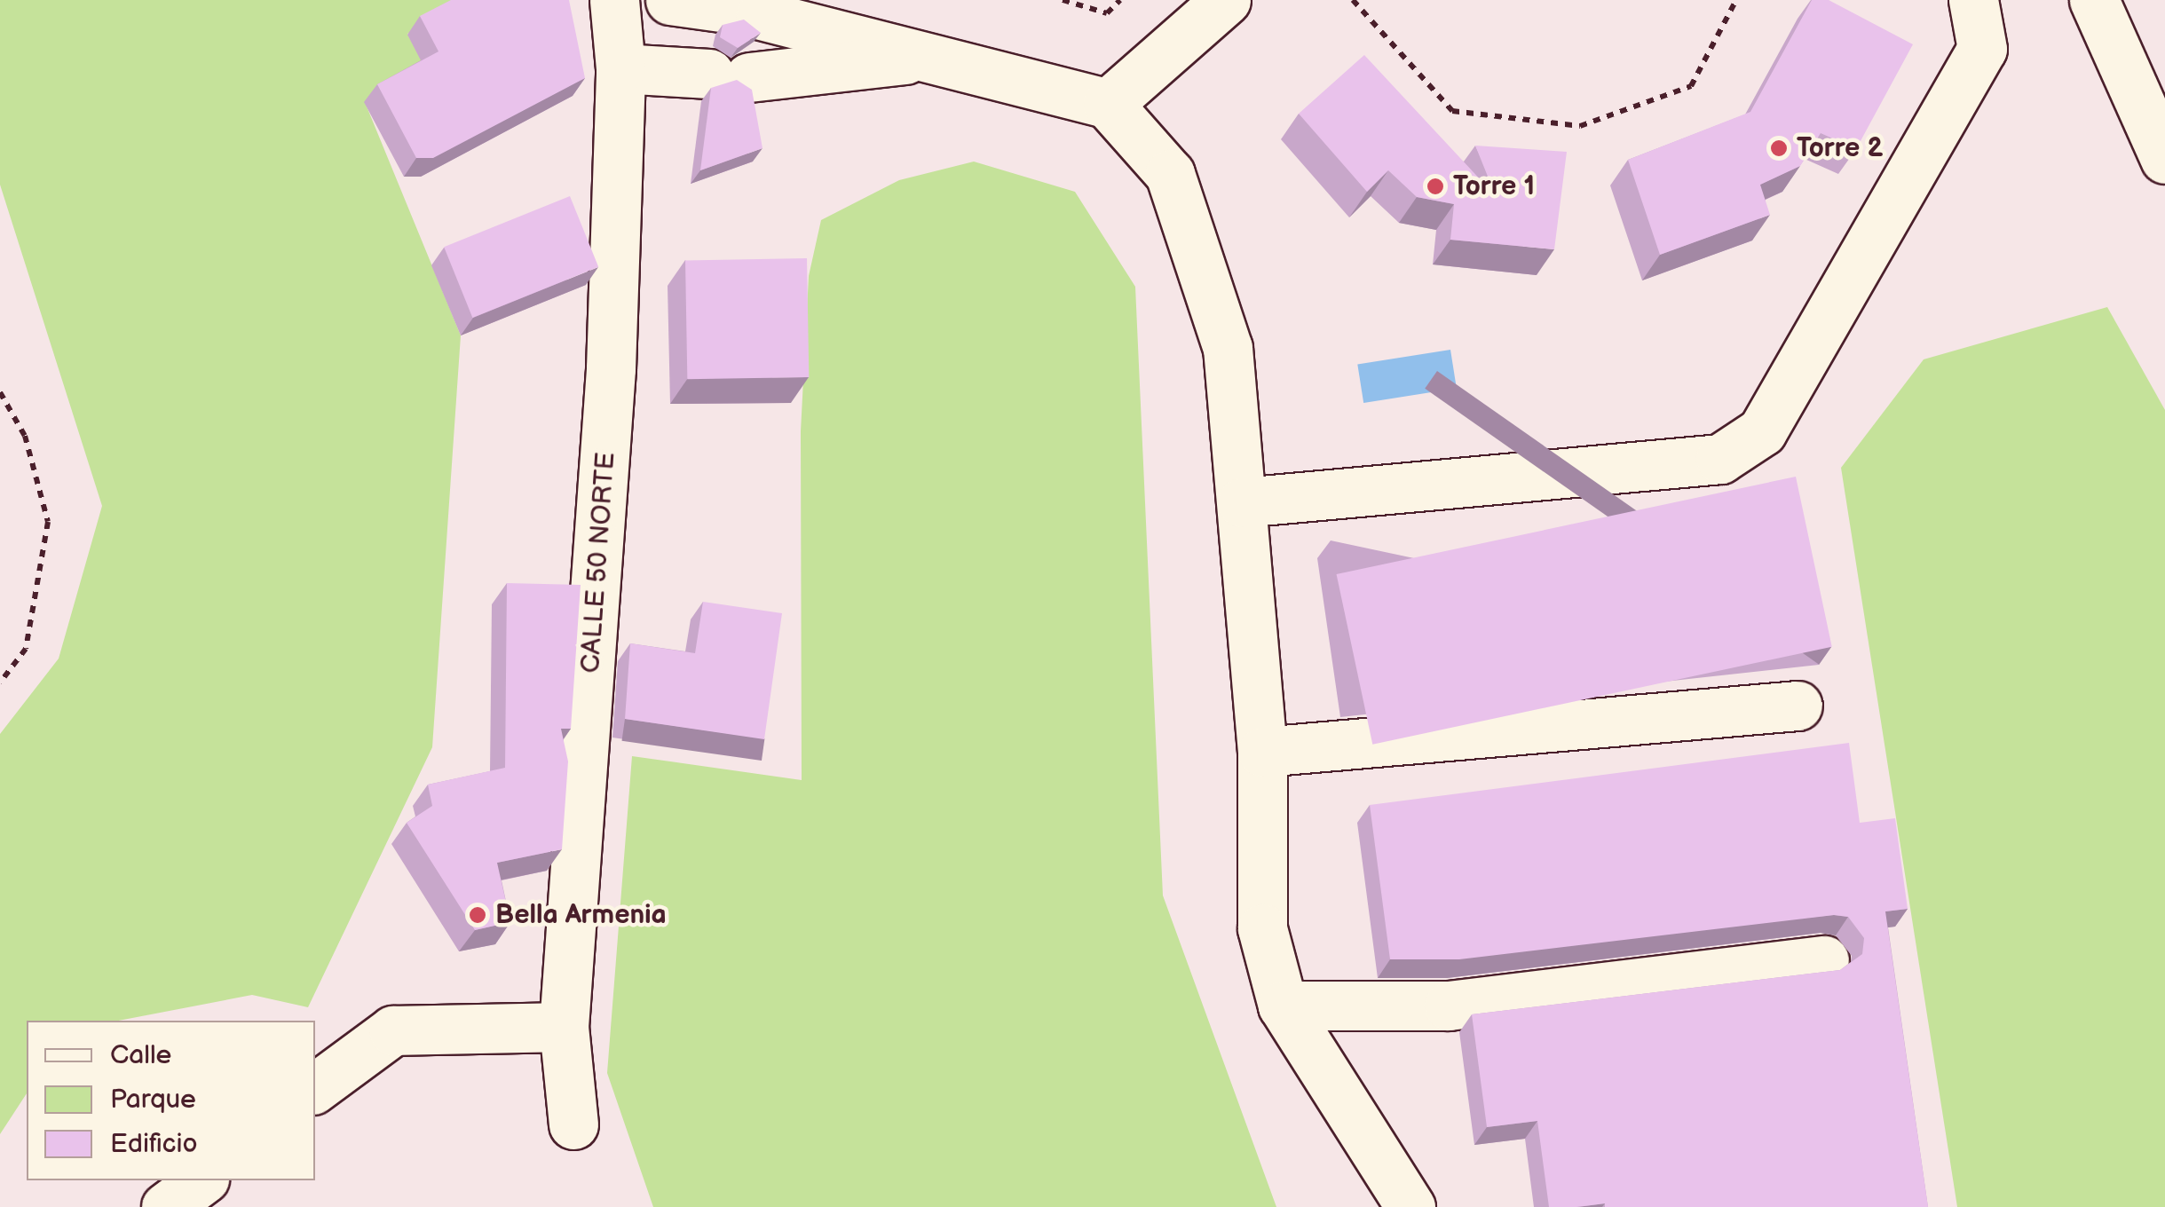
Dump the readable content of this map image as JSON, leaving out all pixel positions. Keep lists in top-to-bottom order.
{
  "streets": {
    "street": ["CALLE 50 NORTE"]
  },
  "places": ["Torre 2", "Torre 1", "Bella Armenia"],
  "legend": ["Calle", "Parque", "Edificio"]
}
